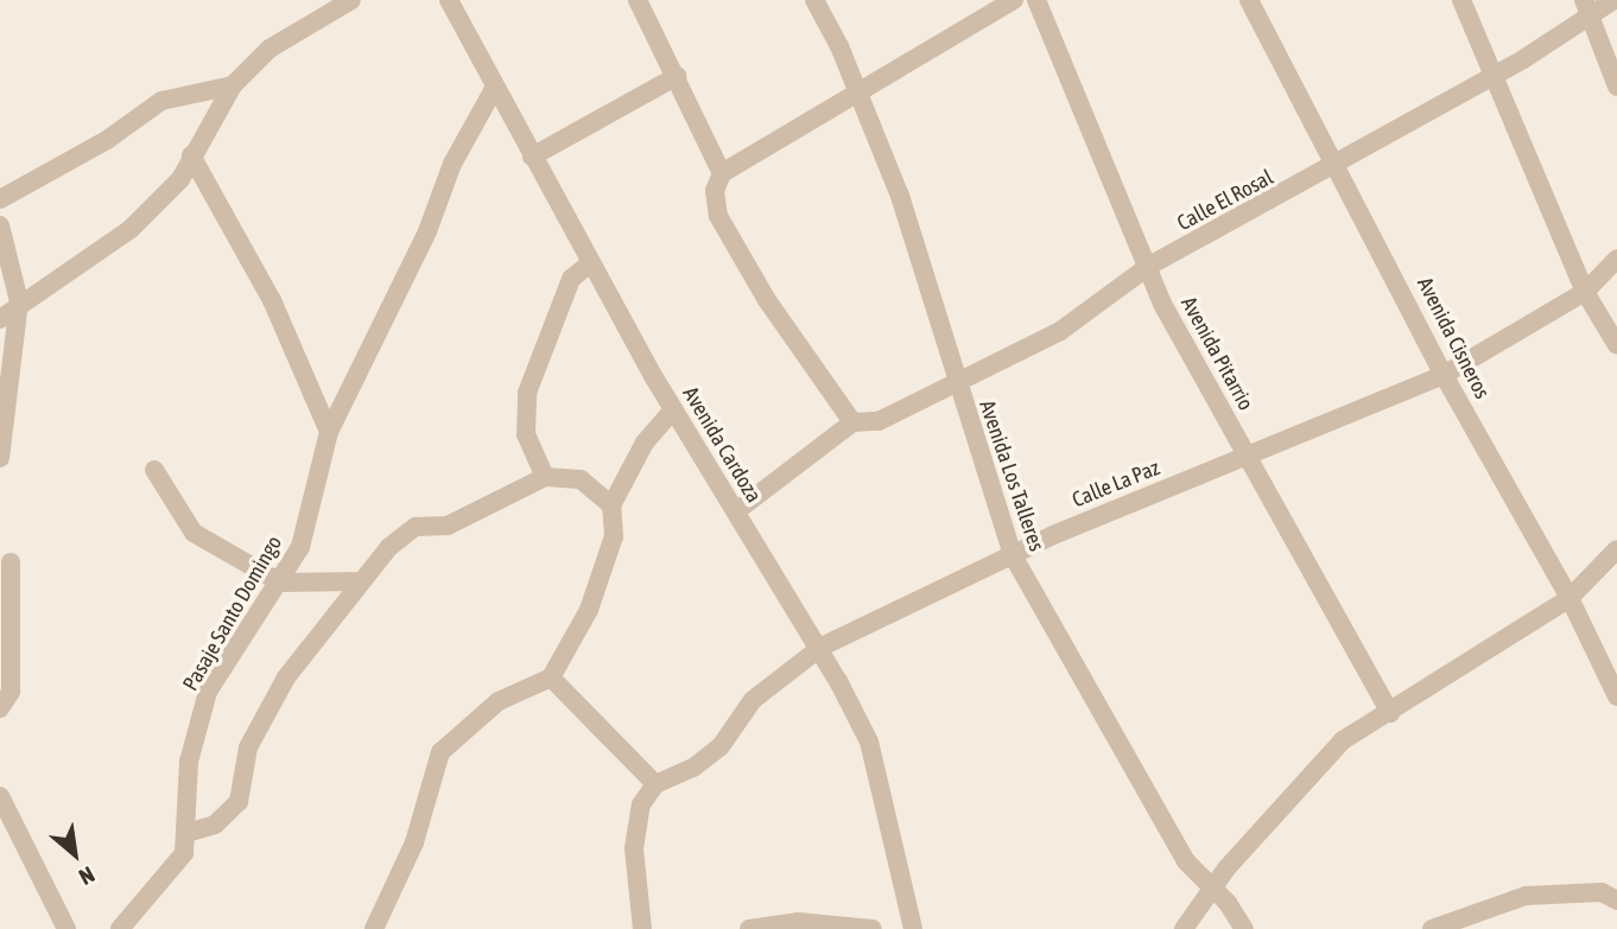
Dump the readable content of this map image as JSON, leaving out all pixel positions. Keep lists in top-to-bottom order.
{
  "streets": {
    "street": [
      "Calle El Rosal",
      "Avenida Cisneros",
      "Avenida Pitarrio",
      "Avenida Cardoza",
      "Avenida Los Talleres",
      "Calle La Paz",
      "Pasaje Santo Domingo"
    ]
  },
  "crossings": [
    ["Calle El Rosal", "Avenida Cisneros"],
    ["Calle El Rosal", "Avenida Pitarrio"],
    ["Calle El Rosal", "Avenida Los Talleres"],
    ["Avenida Cisneros", "Calle La Paz"],
    ["Avenida Pitarrio", "Calle La Paz"],
    ["Avenida Cardoza", "Calle La Paz"],
    ["Avenida Cardoza", "Pasaje Santo Domingo"],
    ["Avenida Los Talleres", "Calle La Paz"]
  ],
  "north": "bottom right"
}
